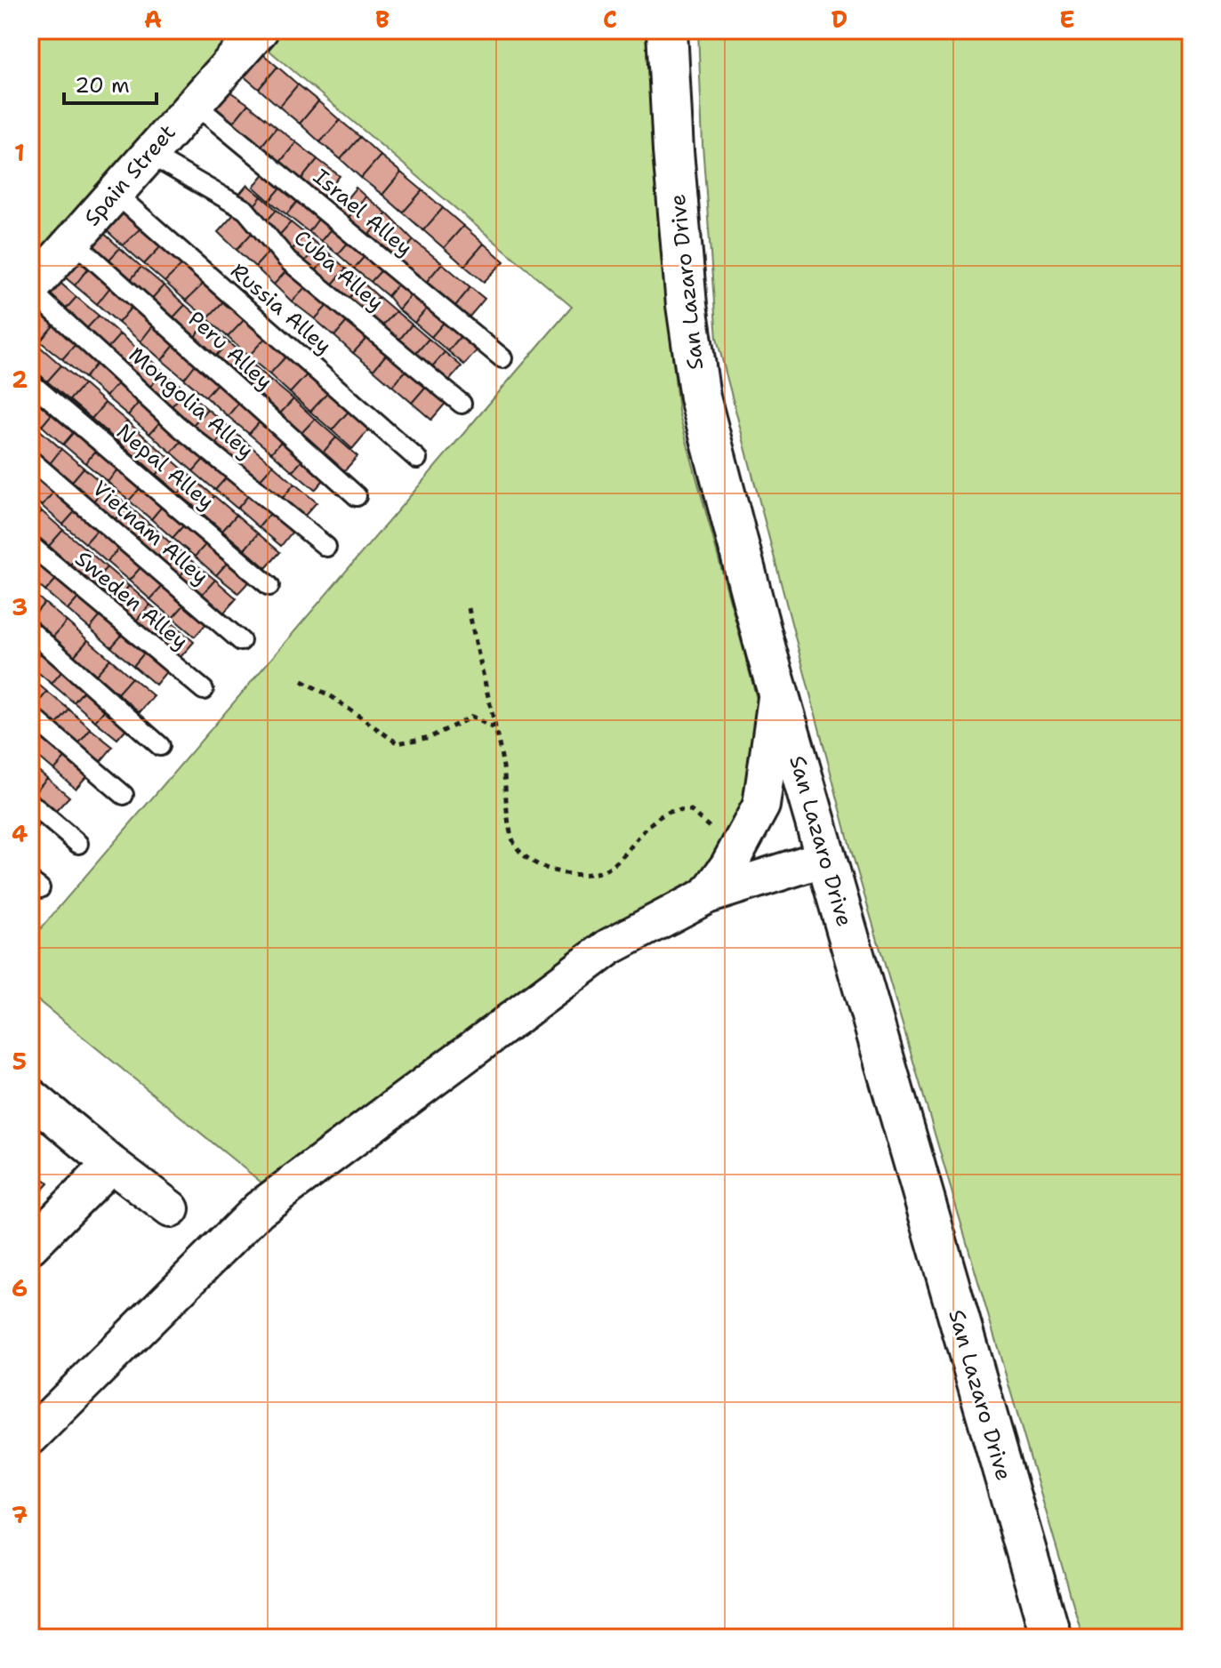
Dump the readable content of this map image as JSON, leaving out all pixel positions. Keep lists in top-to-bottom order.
{
  "streets": {
    "street": ["Spain Street", "San Lazaro Drive"],
    "lane": [
      "Israel Alley",
      "Cuba Alley",
      "Russia Alley",
      "Peru Alley",
      "Mongolia Alley",
      "Nepal Alley",
      "Vietnam Alley",
      "Sweden Alley"
    ]
  },
  "crossings": [
    ["Spain Street", "Israel Alley"],
    ["Spain Street", "Cuba Alley"],
    ["Spain Street", "Russia Alley"],
    ["Spain Street", "Peru Alley"],
    ["Spain Street", "Mongolia Alley"]
  ],
  "scale_bar": "20 m",
  "grid": {
    "columns": [
      "A",
      "B",
      "C",
      "D",
      "E"
    ],
    "rows": [
      "1",
      "2",
      "3",
      "4",
      "5",
      "6",
      "7"
    ]
  }
}
